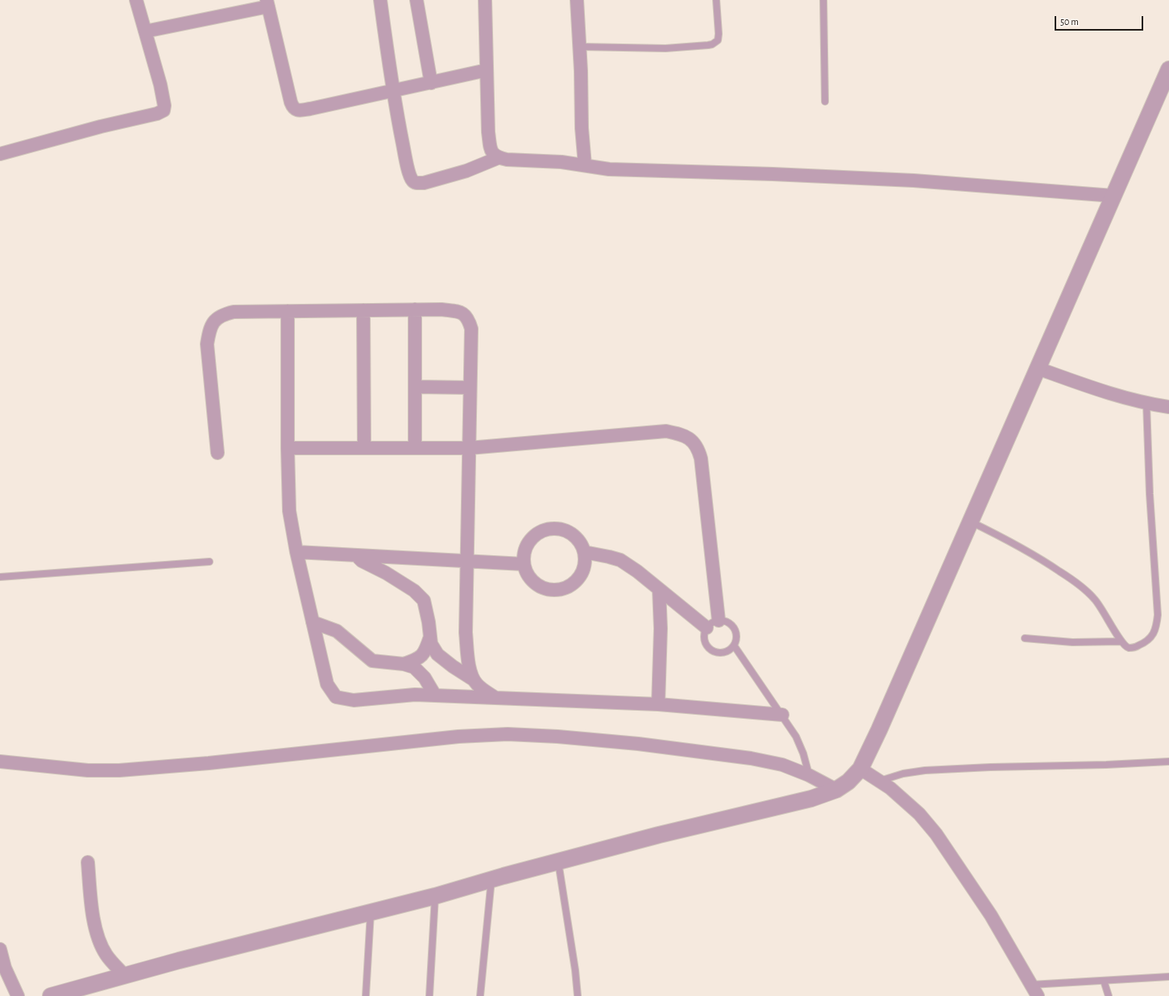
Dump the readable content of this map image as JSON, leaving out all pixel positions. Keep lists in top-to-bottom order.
{
  "scale_bar": "50 m"
}
